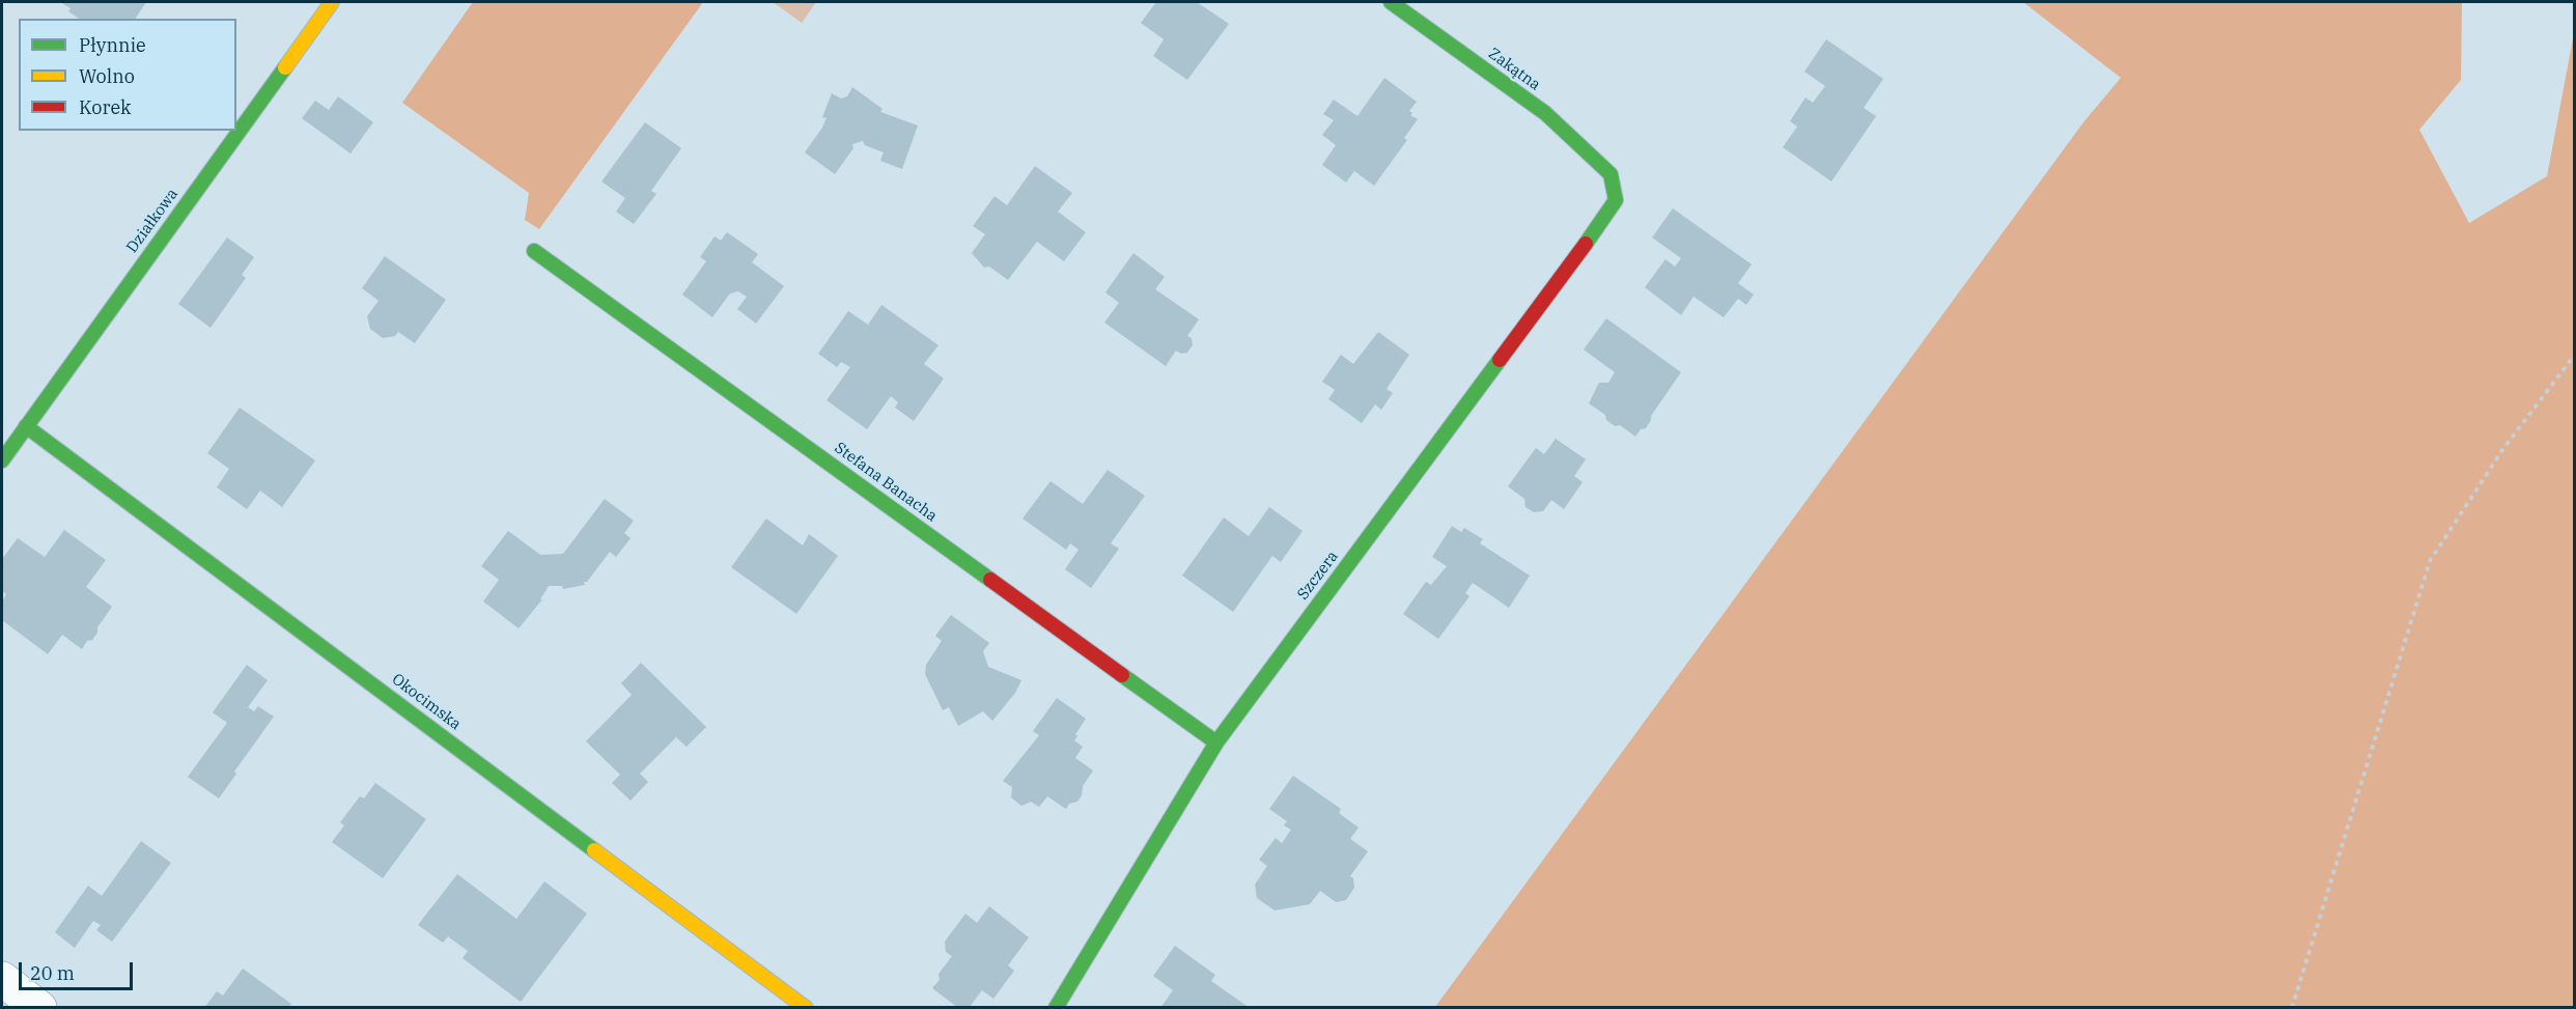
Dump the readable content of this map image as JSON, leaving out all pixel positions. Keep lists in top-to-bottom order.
{
  "streets": {
    "street": [
      "Zakątna",
      "Działkowa",
      "Stefana Banacha",
      "Szczera",
      "Okocimska"
    ]
  },
  "crossings": [
    ["Zakątna", "Szczera"],
    ["Działkowa", "Okocimska"],
    ["Stefana Banacha", "Szczera"]
  ],
  "legend": ["Płynnie", "Wolno", "Korek"],
  "scale_bar": "20 m"
}
